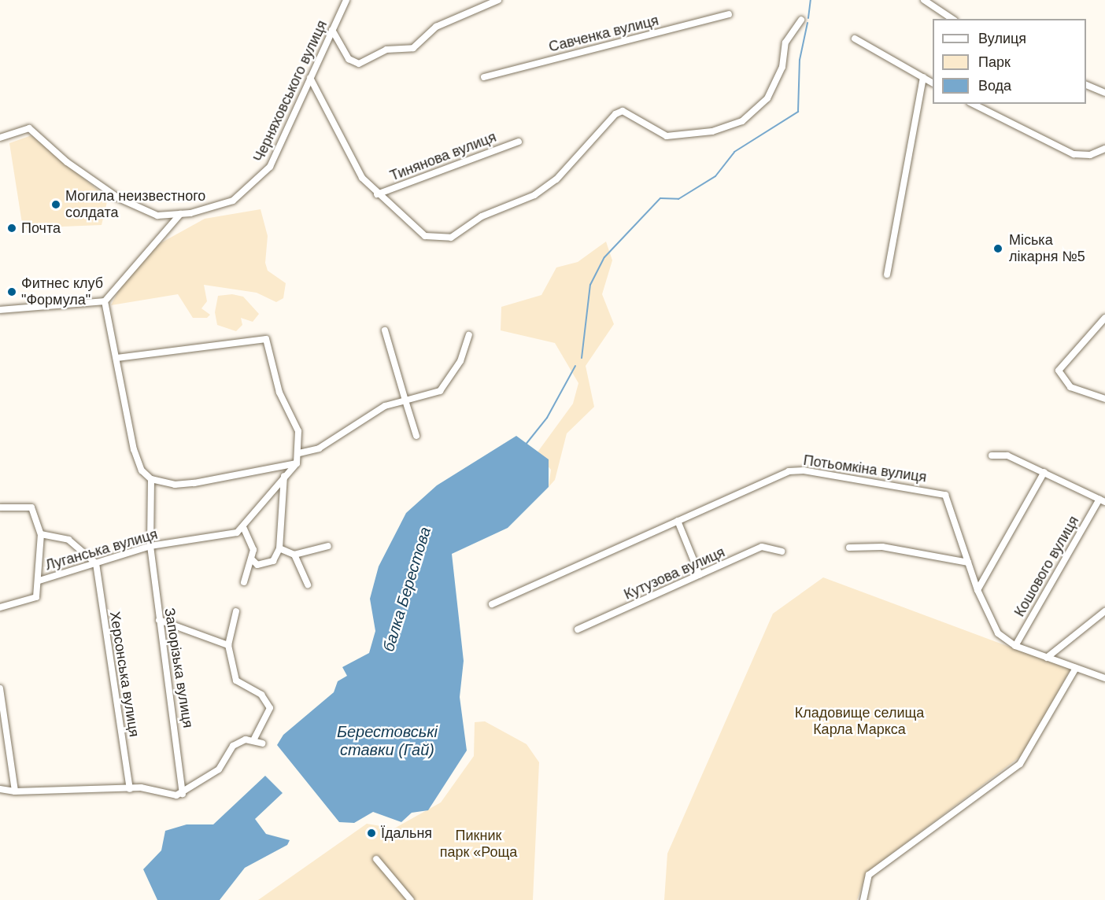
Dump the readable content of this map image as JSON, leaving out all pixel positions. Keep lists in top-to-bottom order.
{
  "streets": {
    "street": [
      "Савченка вулиця",
      "Черняховського вулиця",
      "Тинянова вулиця",
      "Потьомкіна вулиця",
      "Луганська вулиця",
      "Кошового вулиця",
      "Кутузова вулиця",
      "Запорізька вулиця",
      "Херсонська вулиця"
    ]
  },
  "crossings": [
    ["Потьомкіна вулиця", "Кошового вулиця"],
    ["Луганська вулиця", "Запорізька вулиця"],
    ["Луганська вулиця", "Херсонська вулиця"]
  ],
  "water": ["балка Берестова", "Берестовські ставки (Гай)"],
  "parks": ["Кладовище селища Карла Маркса", "Пикник парк «Роща"],
  "places": [
    "Могила неизвестного солдата",
    "Почта",
    "Міська лікарня №5",
    "Фитнес клуб \"Формула\"",
    "Їдальня"
  ],
  "legend": ["Вулиця", "Парк", "Вода"]
}
